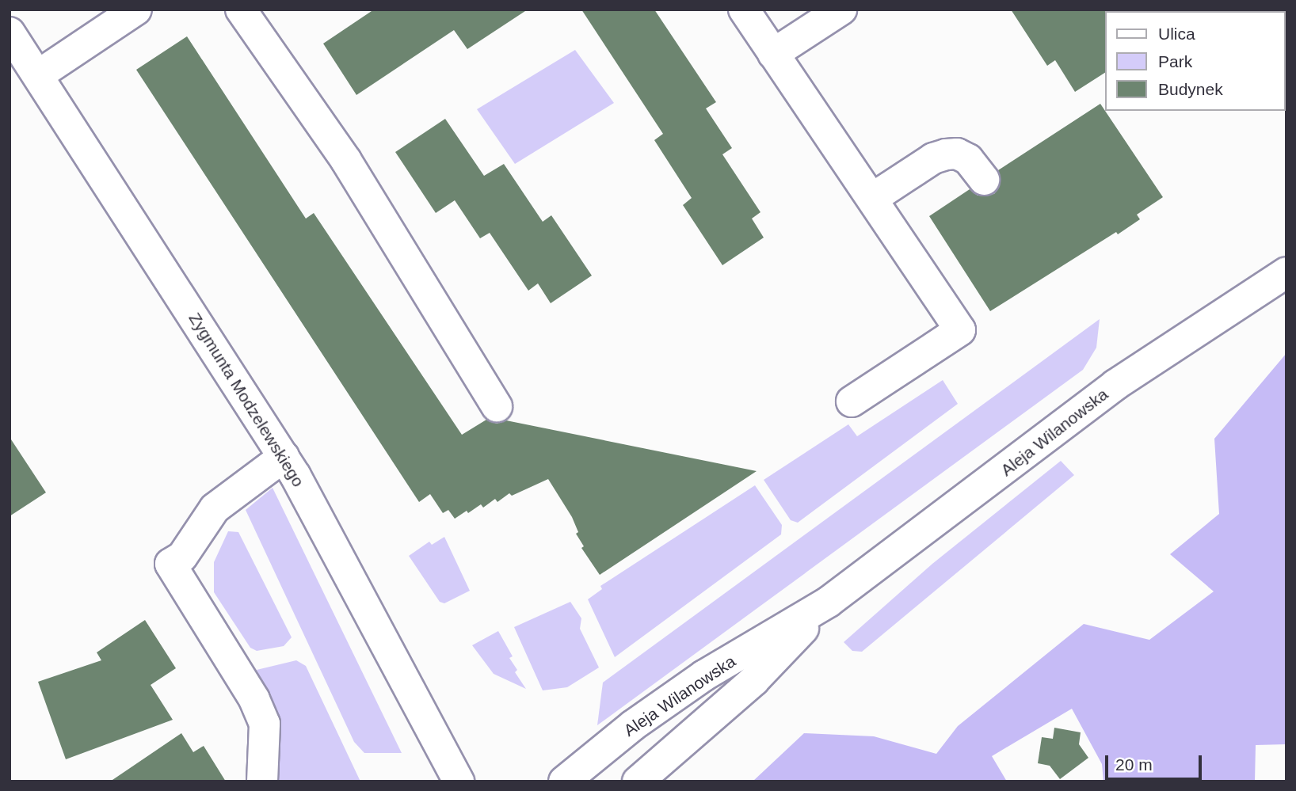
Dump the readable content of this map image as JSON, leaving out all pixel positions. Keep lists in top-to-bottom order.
{
  "streets": {
    "street": ["Zygmunta Modzelewskiego", "Aleja Wilanowska"]
  },
  "legend": ["Ulica", "Park", "Budynek"],
  "scale_bar": "20 m"
}
